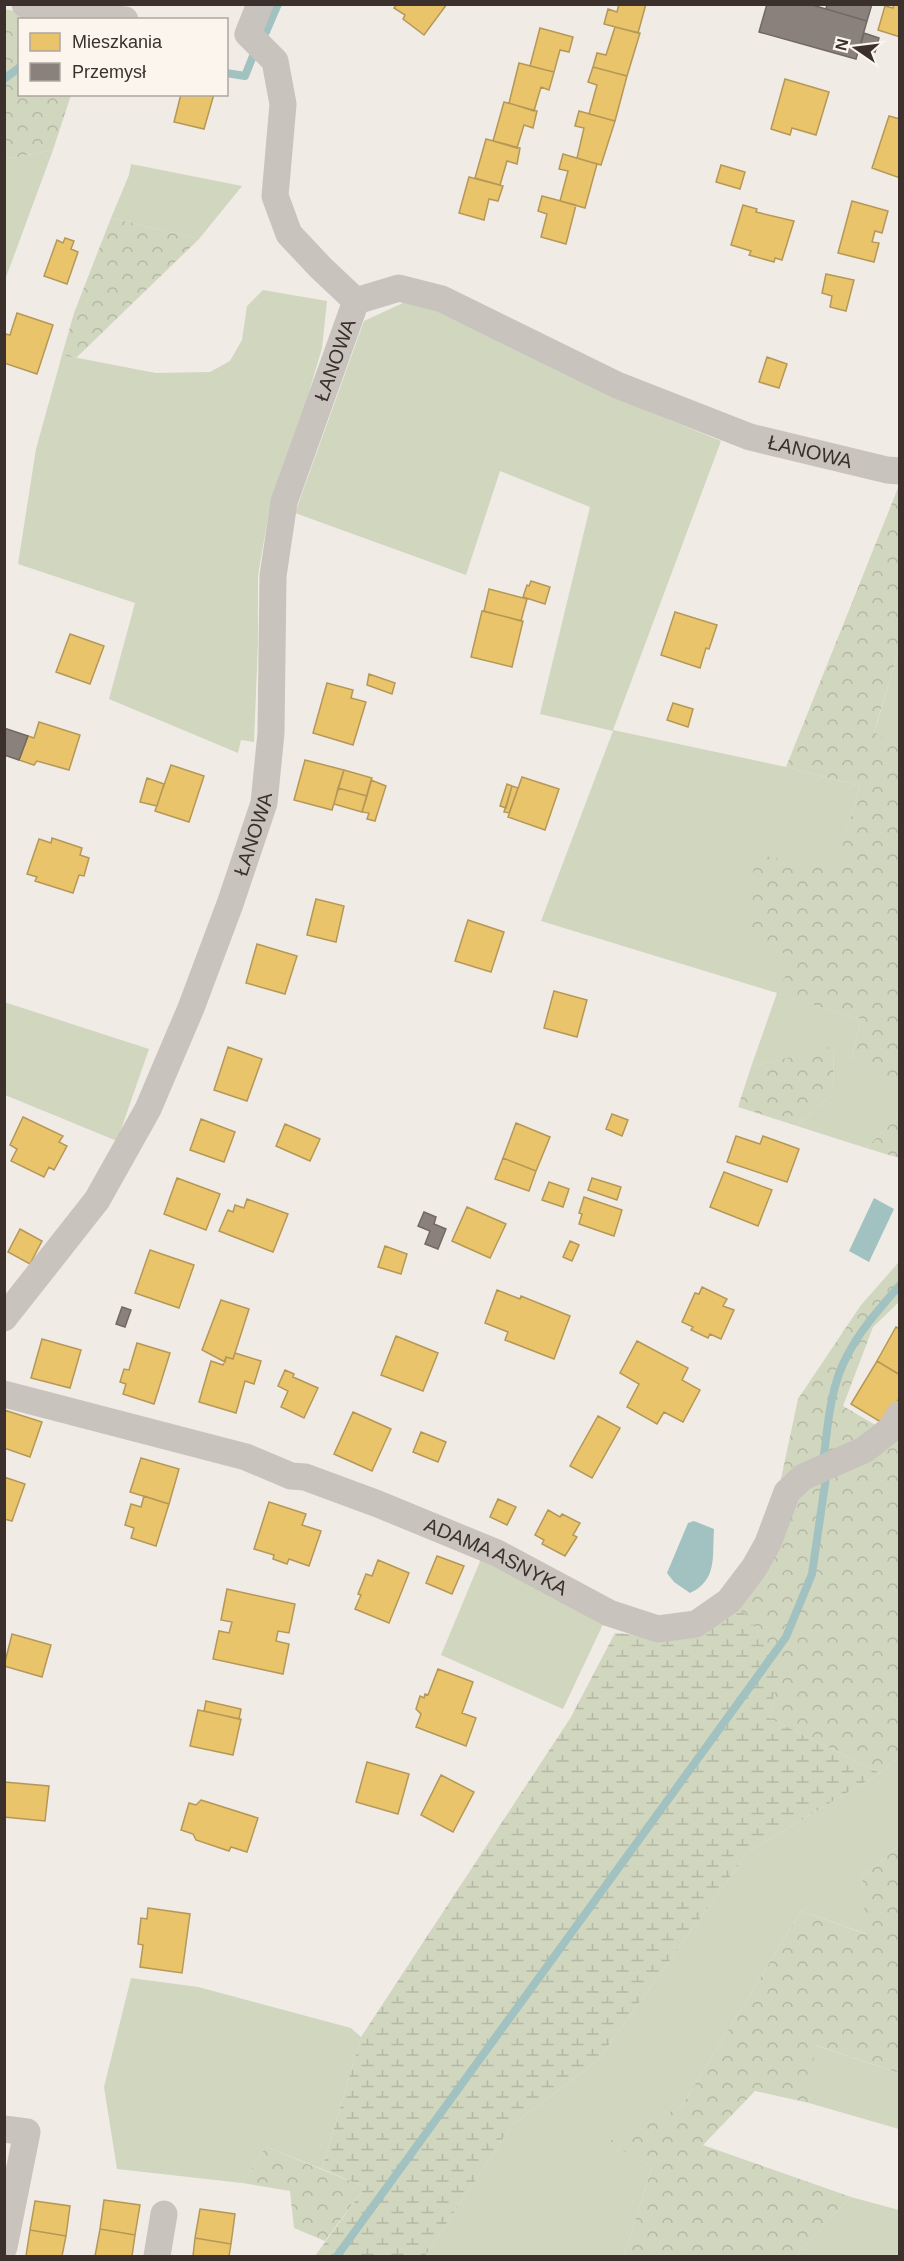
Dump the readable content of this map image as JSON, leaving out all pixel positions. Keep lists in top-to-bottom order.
{
  "streets": {
    "street": ["ŁANOWA", "ADAMA ASNYKA"]
  },
  "legend": ["Mieszkania", "Przemysł"],
  "north": "left"
}
